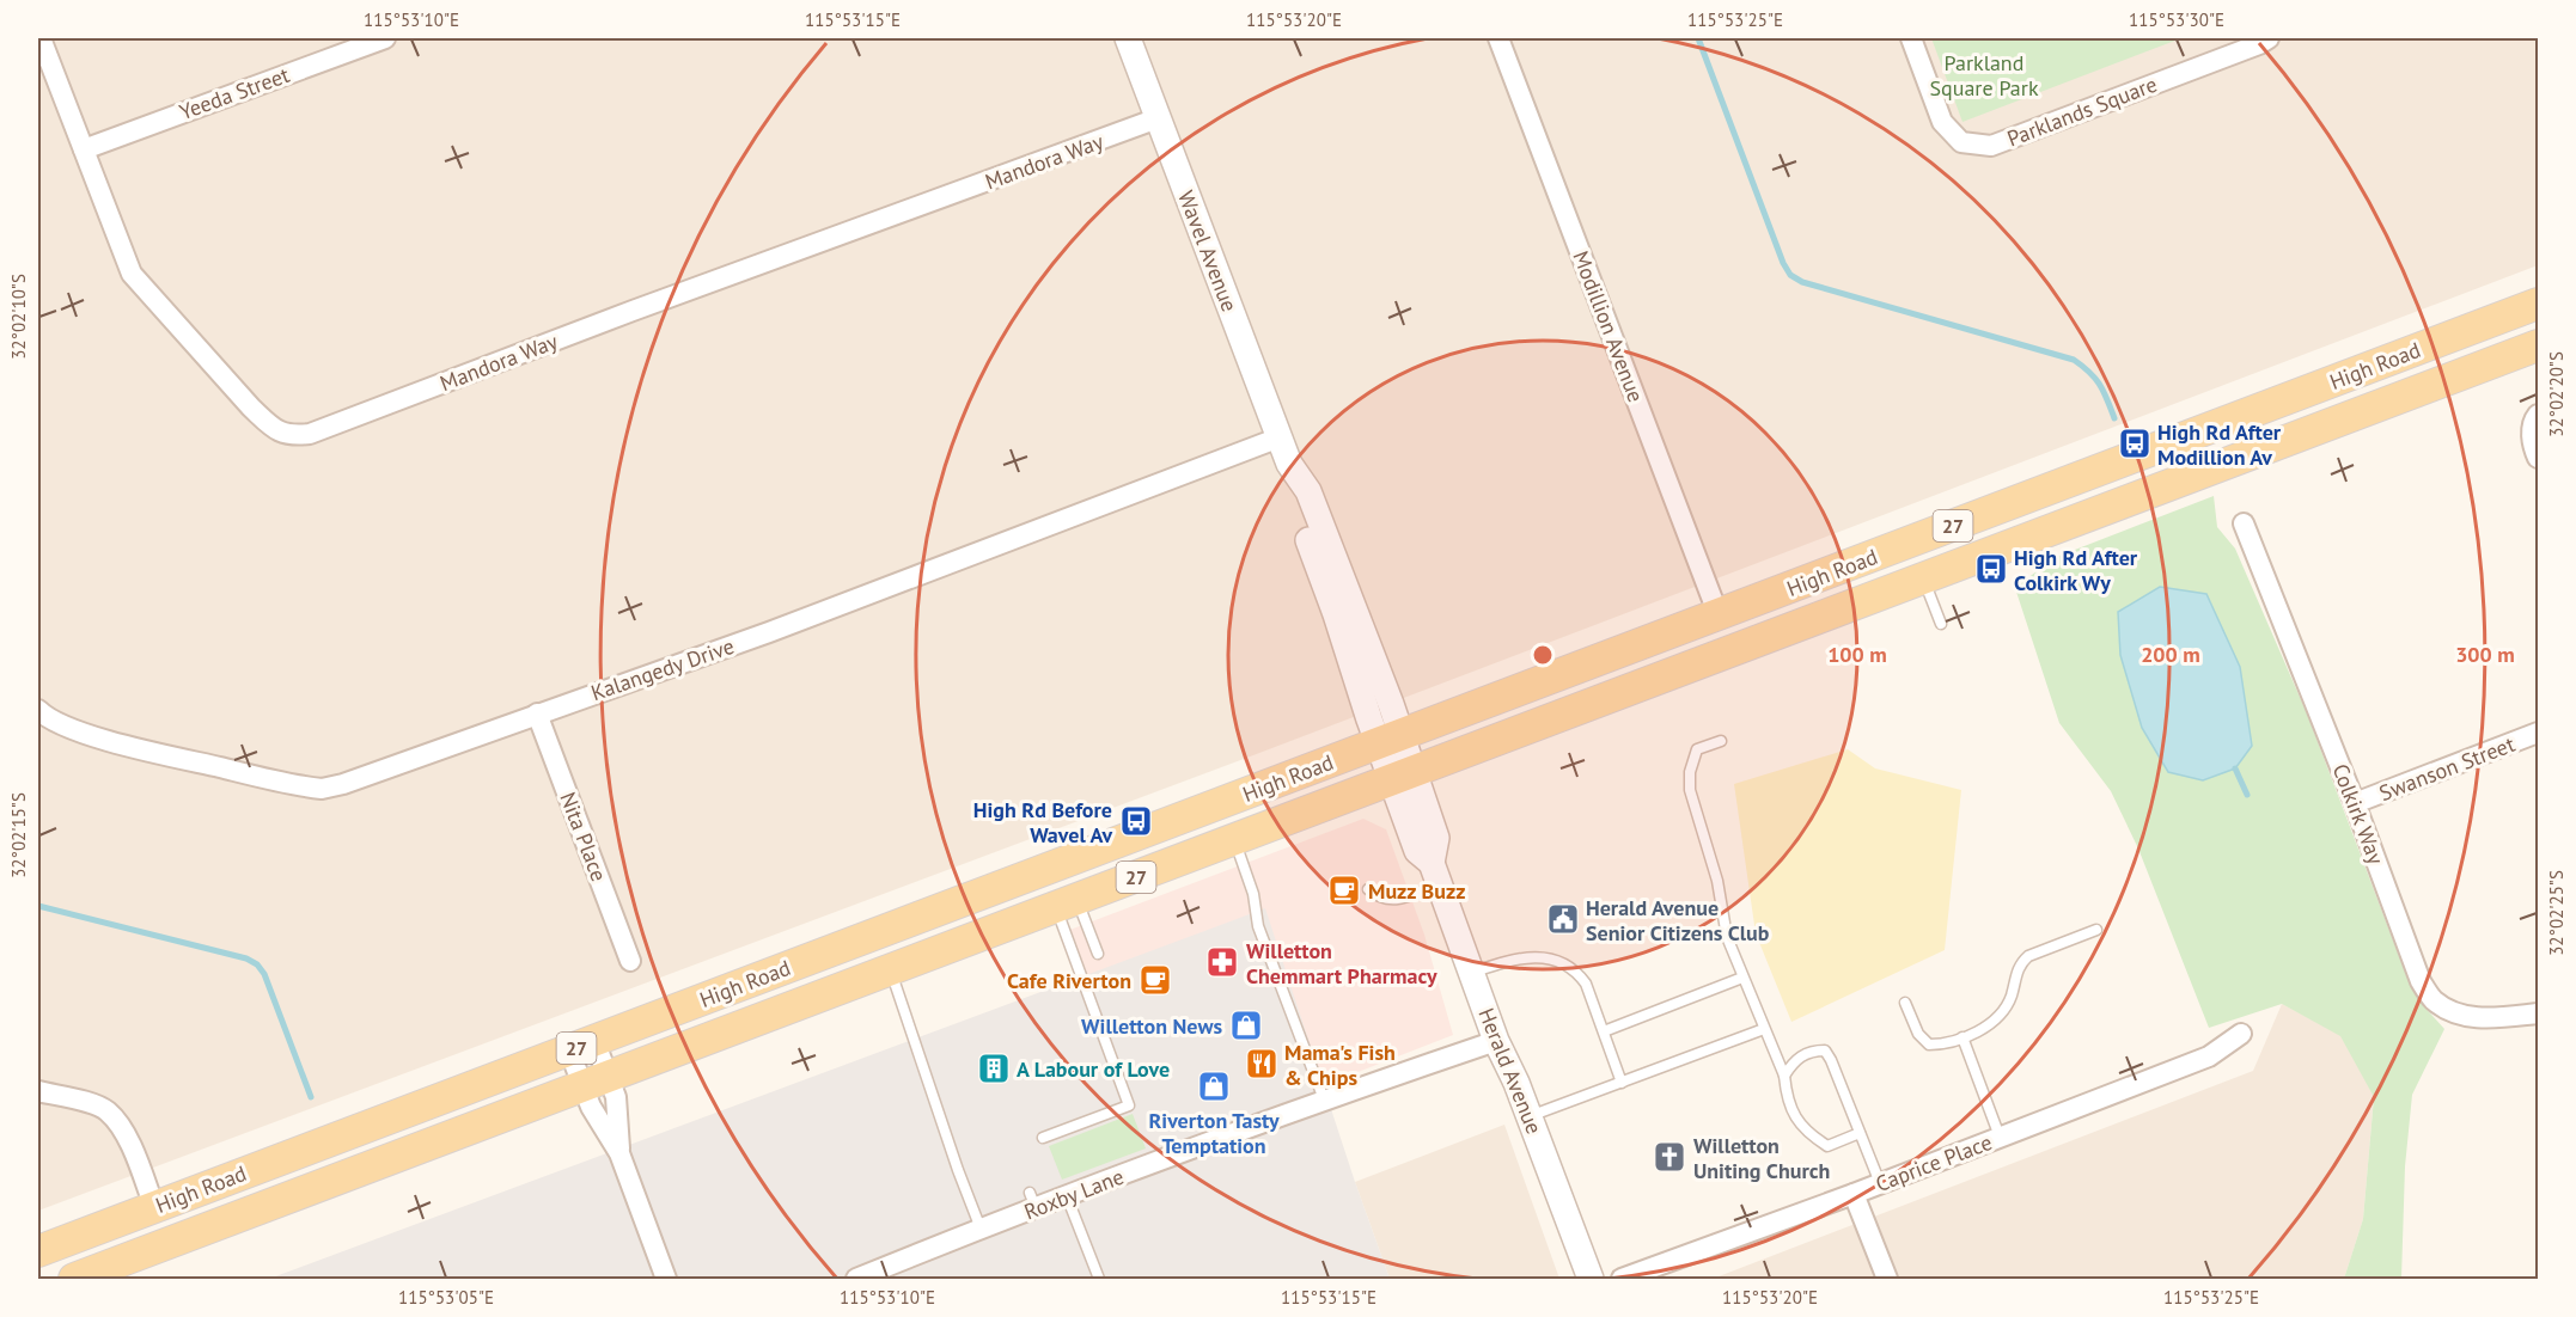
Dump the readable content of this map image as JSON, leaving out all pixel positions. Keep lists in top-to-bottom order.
{
  "streets": {
    "main road": ["High Road", "27"],
    "street": [
      "Yeeda Street",
      "Parklands Square",
      "Mandora Way",
      "Wavel Avenue",
      "Modillion Avenue",
      "Kalangedy Drive",
      "Swanson Street",
      "Colkirk Way",
      "Nita Place",
      "Herald Avenue",
      "Caprice Place",
      "Roxby Lane"
    ]
  },
  "crossings": [
    ["Yeeda Street", "Mandora Way"],
    ["Mandora Way", "Wavel Avenue"],
    ["Wavel Avenue", "High Road"],
    ["Wavel Avenue", "Kalangedy Drive"],
    ["Wavel Avenue", "Herald Avenue"],
    ["Modillion Avenue", "High Road"],
    ["High Road", "Herald Avenue"],
    ["Kalangedy Drive", "Nita Place"],
    ["Swanson Street", "Colkirk Way"],
    ["Herald Avenue", "Roxby Lane"]
  ],
  "parks": ["Parkland Square Park"],
  "places": {
    "bus stop": ["High Rd After Modillion Av", "High Rd After Colkirk Wy", "High Rd Before Wavel Av"],
    "cafe": ["Muzz Buzz", "Cafe Riverton"],
    "public building": ["Herald Avenue Senior Citizens Club"],
    "pharmacy": ["Willetton Chemmart Pharmacy"],
    "shop": ["Willetton News", "Riverton Tasty Temptation"],
    "restaurant": ["Mama's Fish & Chips"],
    "building": ["A Labour of Love"],
    "church": ["Willetton Uniting Church"]
  },
  "coordinates": [
    "115°53'10\"E",
    "115°53'15\"E",
    "115°53'20\"E",
    "115°53'25\"E",
    "115°53'30\"E",
    "32°02'10\"S",
    "32°02'20\"S",
    "32°02'15\"S",
    "32°02'25\"S",
    "115°53'05\"E"
  ],
  "rings": ["100 m", "200 m", "300 m"]
}
